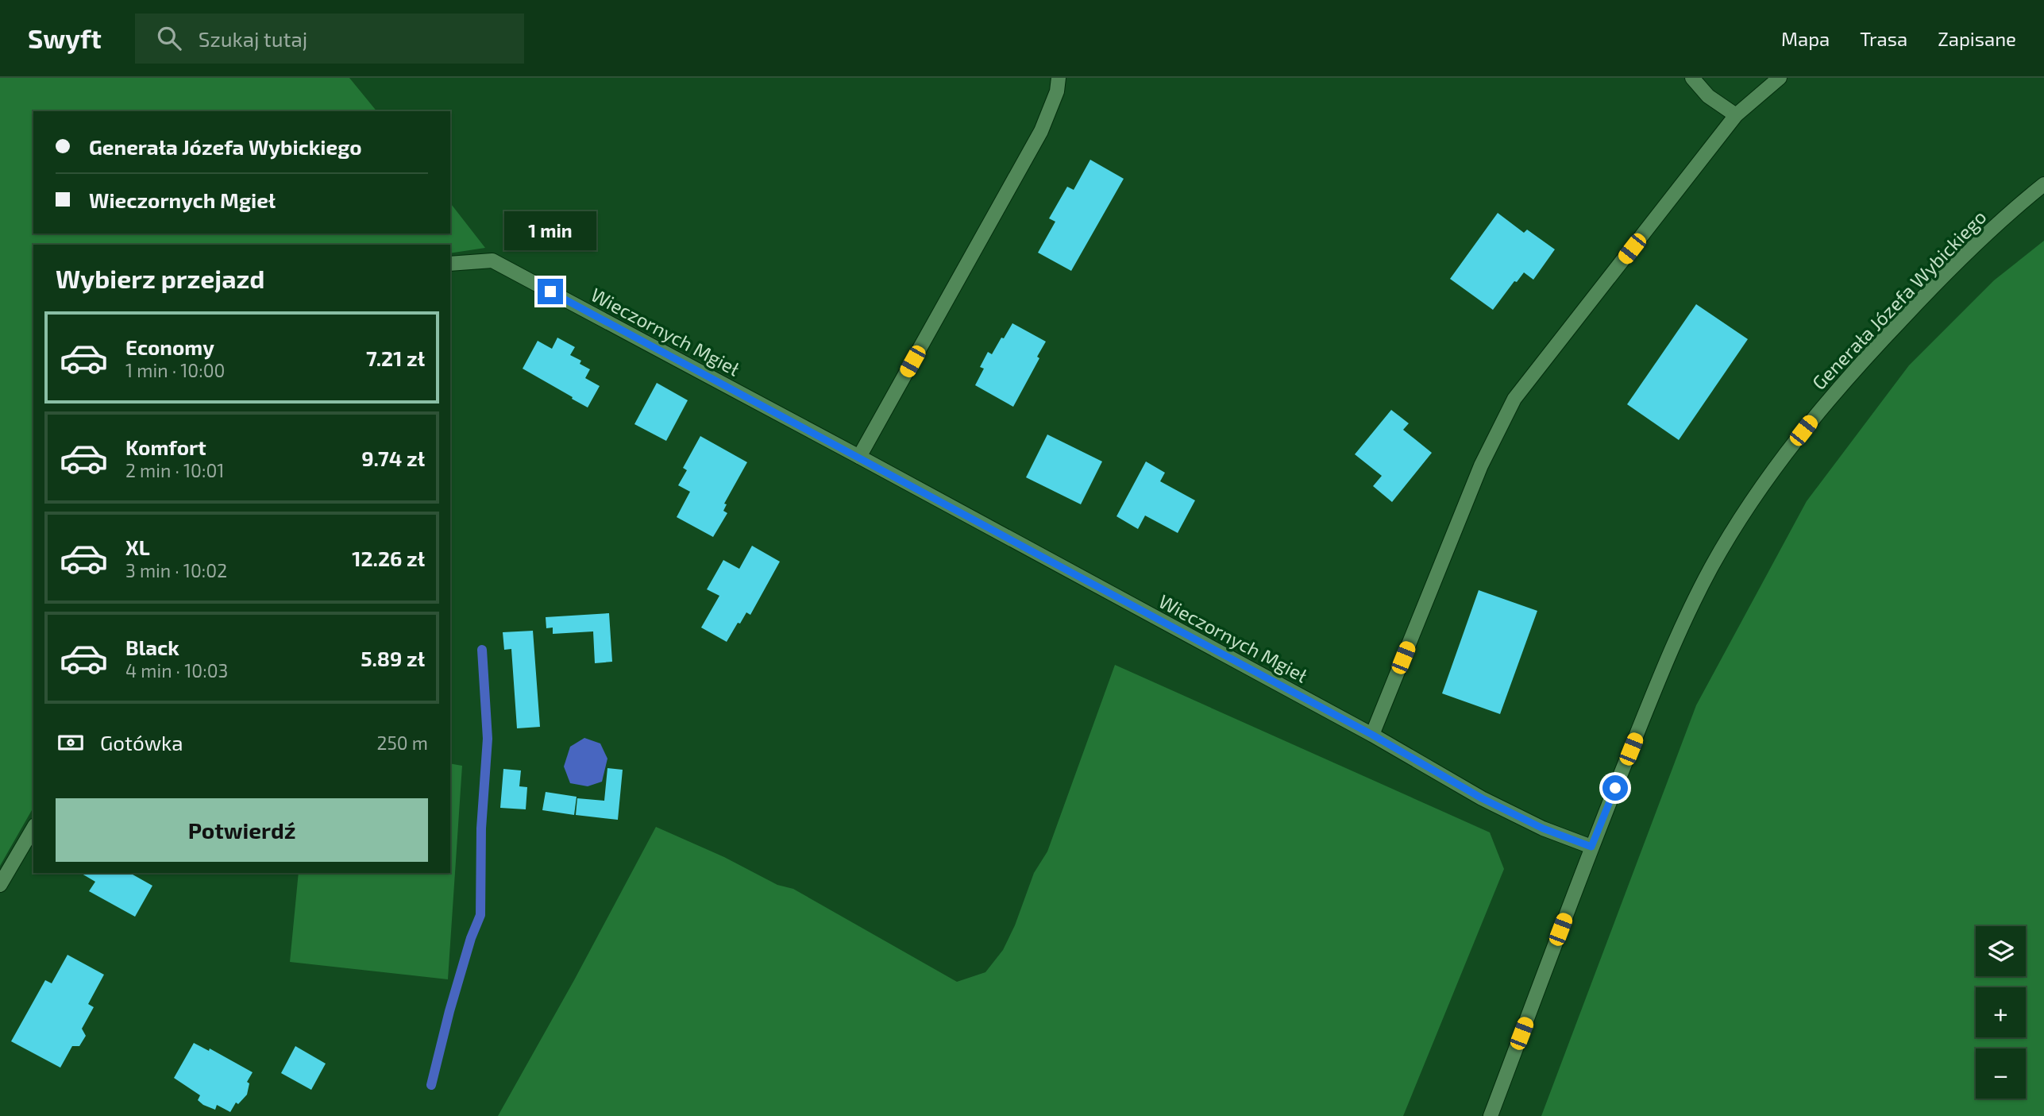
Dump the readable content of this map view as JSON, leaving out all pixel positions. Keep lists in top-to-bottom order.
{
  "streets": {
    "street": ["Generała Józefa Wybickiego", "Wieczornych Mgieł"]
  },
  "crossings": [
    ["Generała Józefa Wybickiego", "Wieczornych Mgieł"]
  ],
  "page": {
    "header": "Swyft",
    "search": "Szukaj tutaj",
    "nav": ["Mapa", "Trasa", "Zapisane"],
    "banner": ["Generała Józefa Wybickiego", "Wieczornych Mgieł"],
    "bubble": "1 min",
    "heading": "Wybierz przejazd",
    "list": [
      {
        "name": "Economy",
        "note": "1 min · 10:00",
        "value": "7.21 zł"
      },
      {
        "name": "Komfort",
        "note": "2 min · 10:01",
        "value": "9.74 zł"
      },
      {
        "name": "XL",
        "note": "3 min · 10:02",
        "value": "12.26 zł"
      },
      {
        "name": "Black",
        "note": "4 min · 10:03",
        "value": "5.89 zł"
      }
    ],
    "pay": ["Gotówka", "250 m"],
    "buttons": "Potwierdź",
    "map_buttons": ["+", "−"]
  }
}
